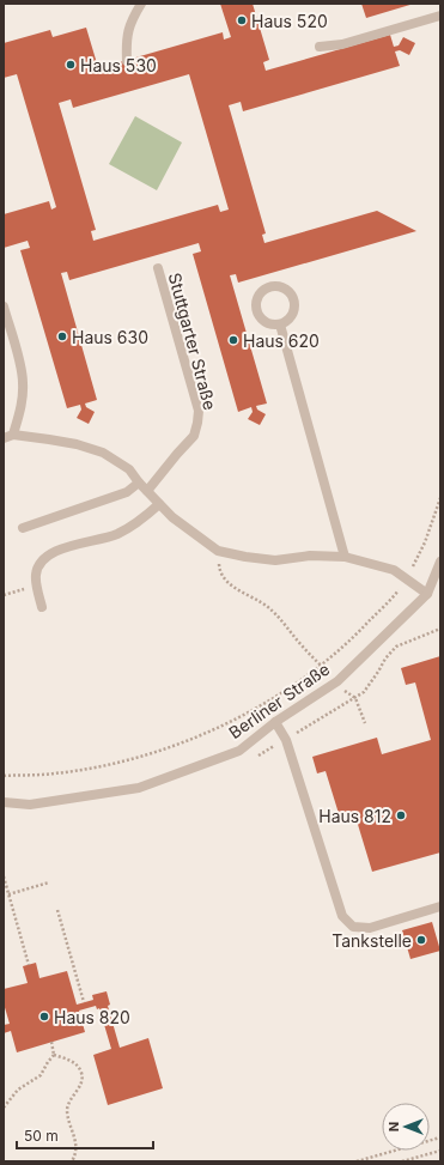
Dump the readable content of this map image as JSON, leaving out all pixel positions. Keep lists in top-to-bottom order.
{
  "streets": {
    "lane": ["Stuttgarter Straße", "Berliner Straße"]
  },
  "places": [
    "Haus 520",
    "Haus 530",
    "Haus 630",
    "Haus 620",
    "Haus 812",
    "Tankstelle",
    "Haus 820"
  ],
  "scale_bar": "50 m",
  "north": "left"
}
